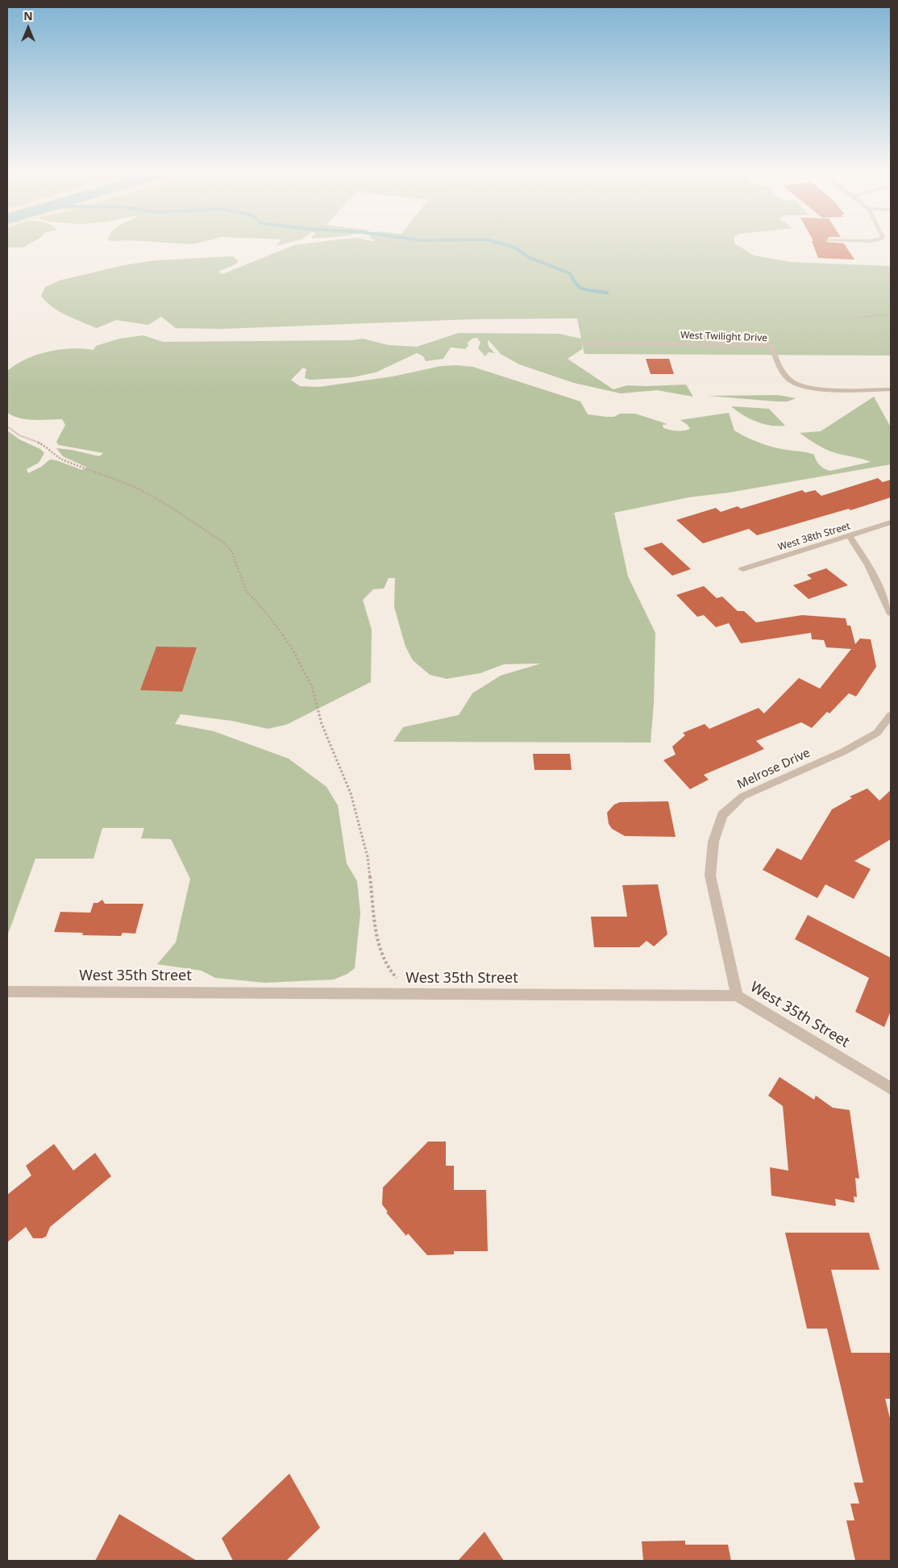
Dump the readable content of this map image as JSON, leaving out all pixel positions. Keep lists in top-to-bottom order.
{
  "streets": {
    "street": [
      "West Twilight Drive",
      "West 38th Street",
      "Melrose Drive",
      "West 35th Street"
    ]
  },
  "crossings": [
    ["Melrose Drive", "West 35th Street"]
  ],
  "north": "top"
}
